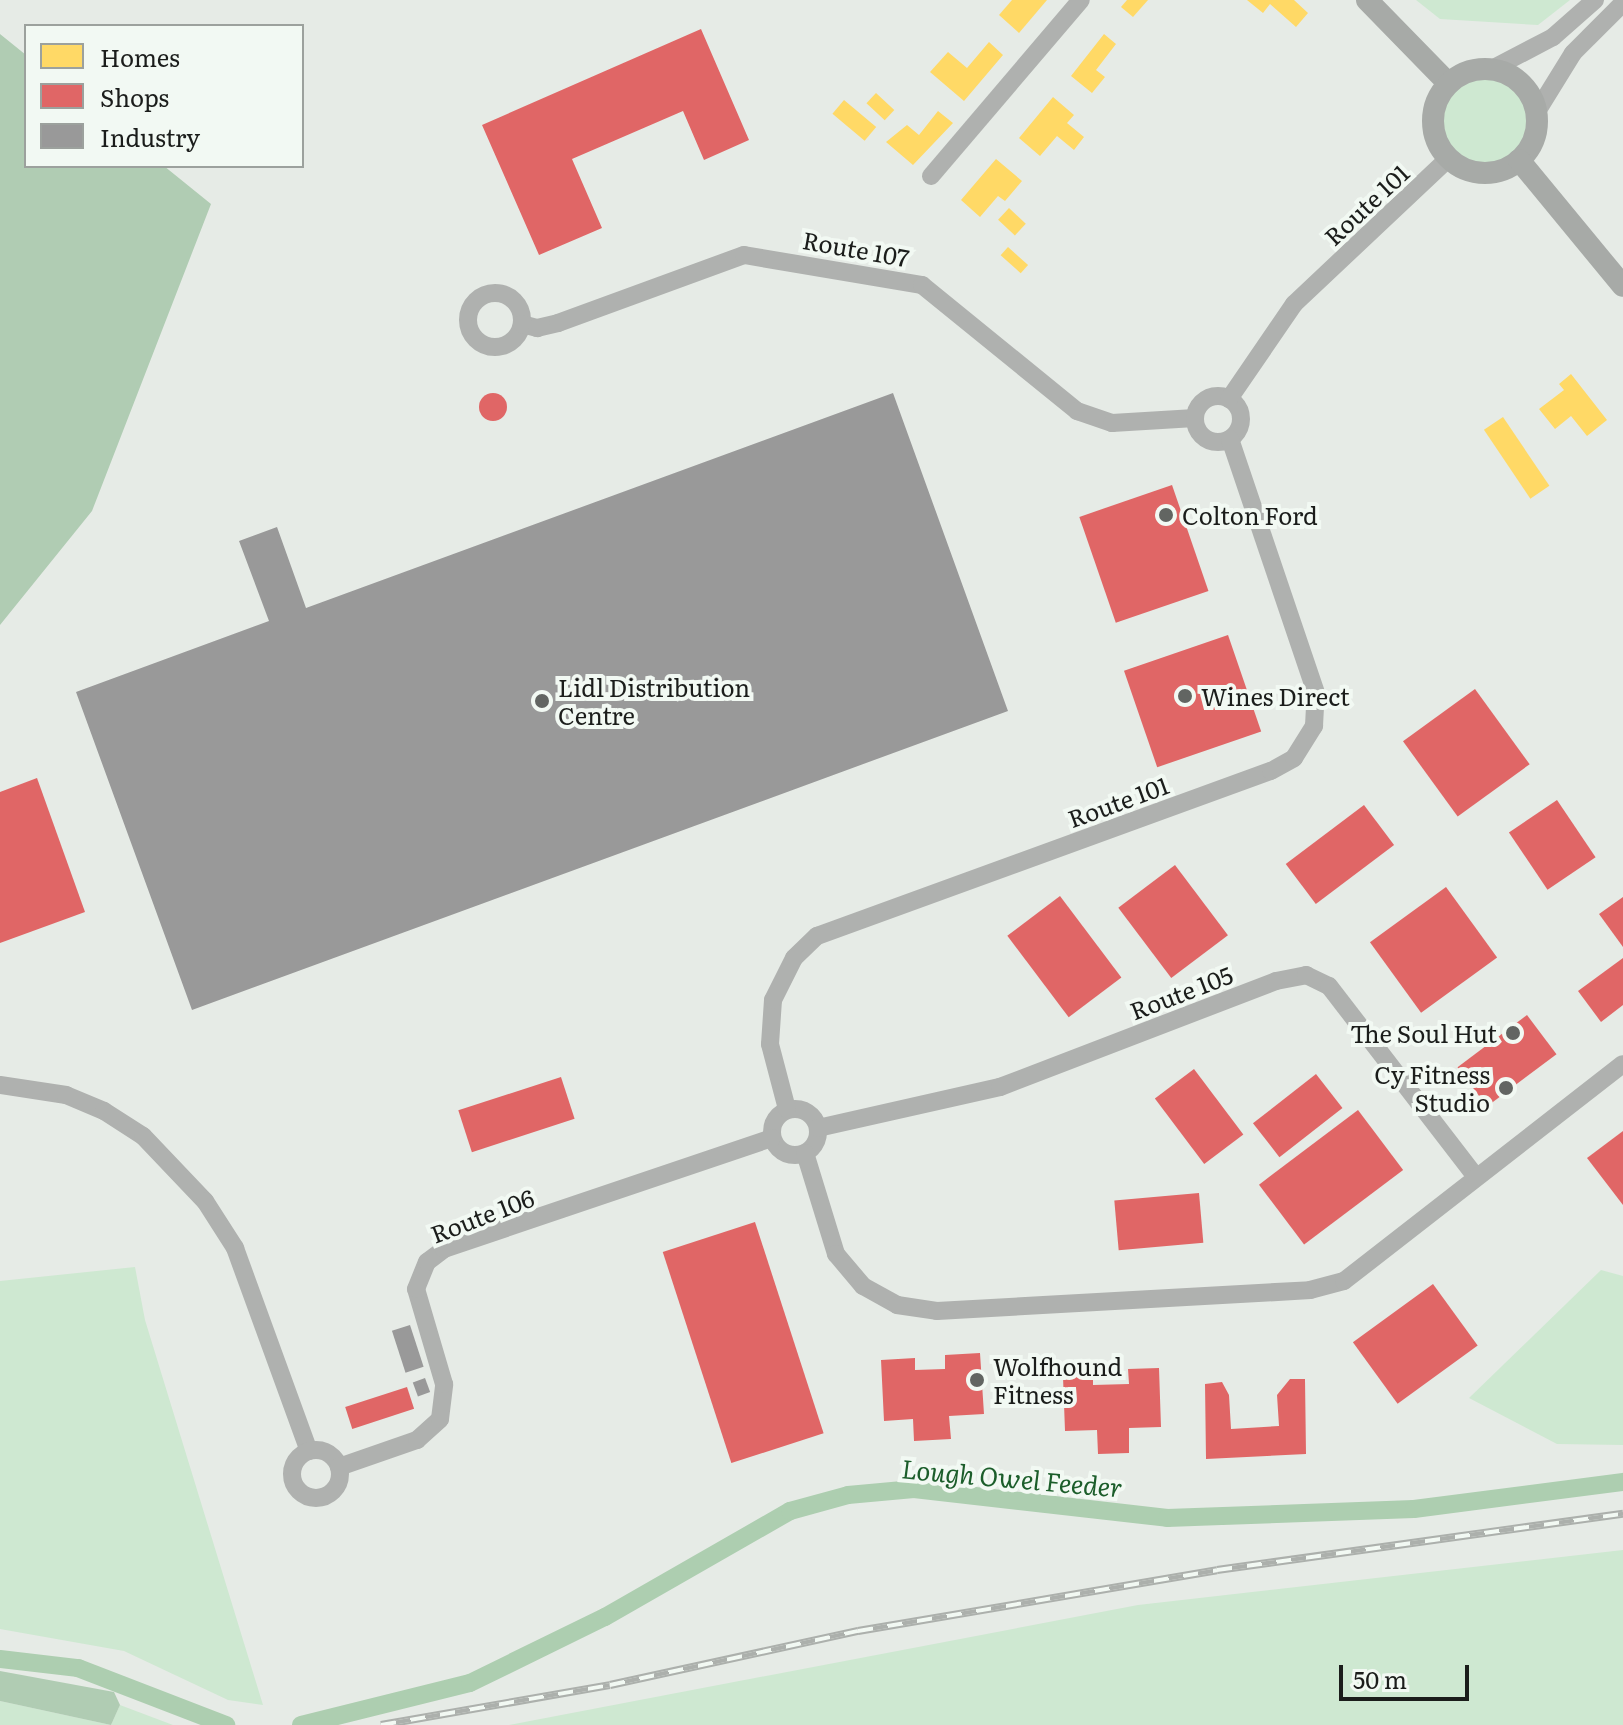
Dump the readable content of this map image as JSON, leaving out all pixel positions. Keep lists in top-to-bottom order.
{
  "streets": {
    "street": [
      "Route 101",
      "Route 107",
      "Route 105",
      "Route 106"
    ]
  },
  "crossings": [
    ["Route 101", "Route 107"],
    ["Route 101", "Route 105"],
    ["Route 101", "Route 106"],
    ["Route 105", "Route 106"]
  ],
  "water": ["Lough Owel Feeder"],
  "places": [
    "Colton Ford",
    "Wines Direct",
    "Lidl Distribution Centre",
    "The Soul Hut",
    "Cy Fitness Studio",
    "Wolfhound Fitness"
  ],
  "legend": ["Homes", "Shops", "Industry"],
  "scale_bar": "50 m"
}
